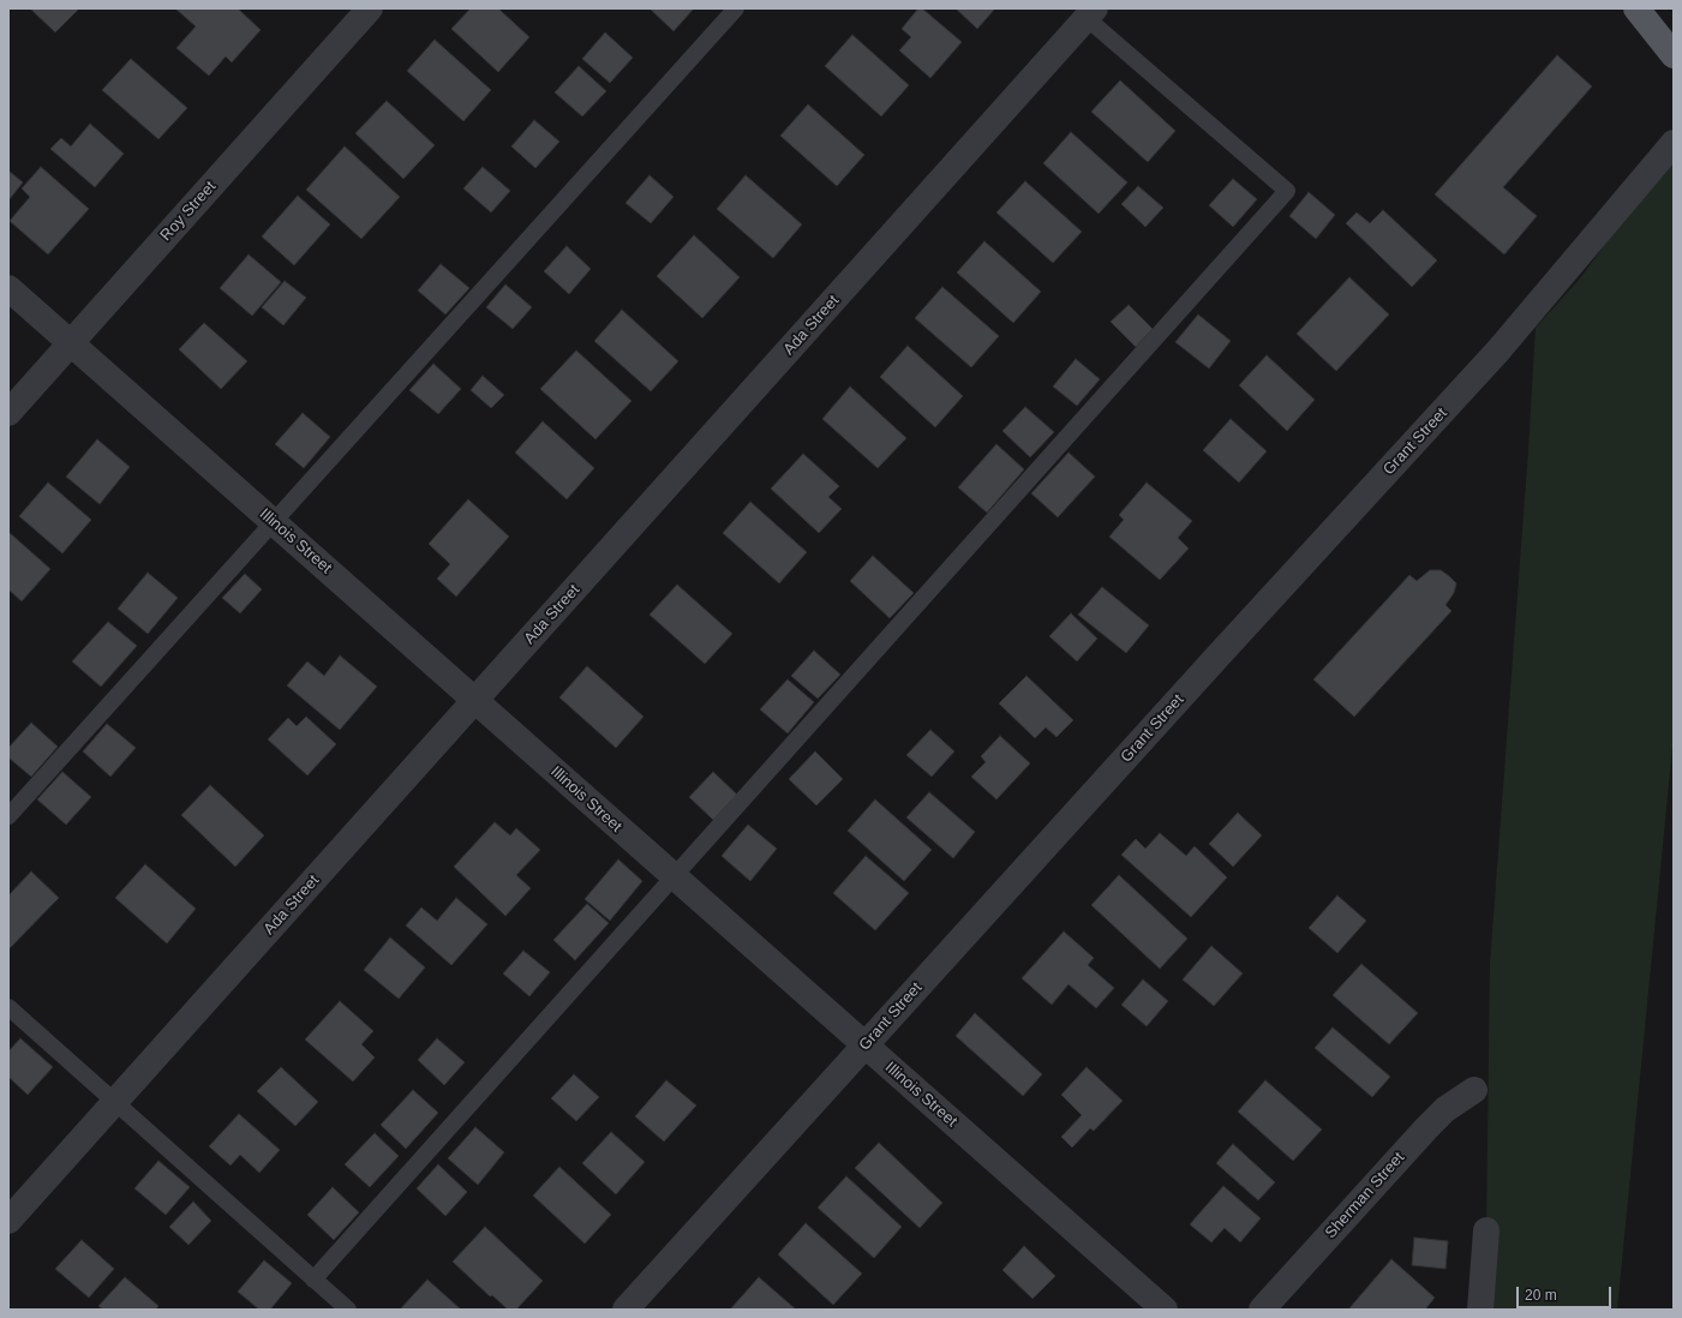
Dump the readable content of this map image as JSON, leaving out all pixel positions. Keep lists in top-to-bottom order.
{
  "streets": {
    "street": [
      "Roy Street",
      "Ada Street",
      "Grant Street",
      "Illinois Street",
      "Sherman Street"
    ]
  },
  "crossings": [
    ["Roy Street", "Illinois Street"],
    ["Ada Street", "Illinois Street"],
    ["Grant Street", "Illinois Street"]
  ],
  "scale_bar": "20 m"
}
